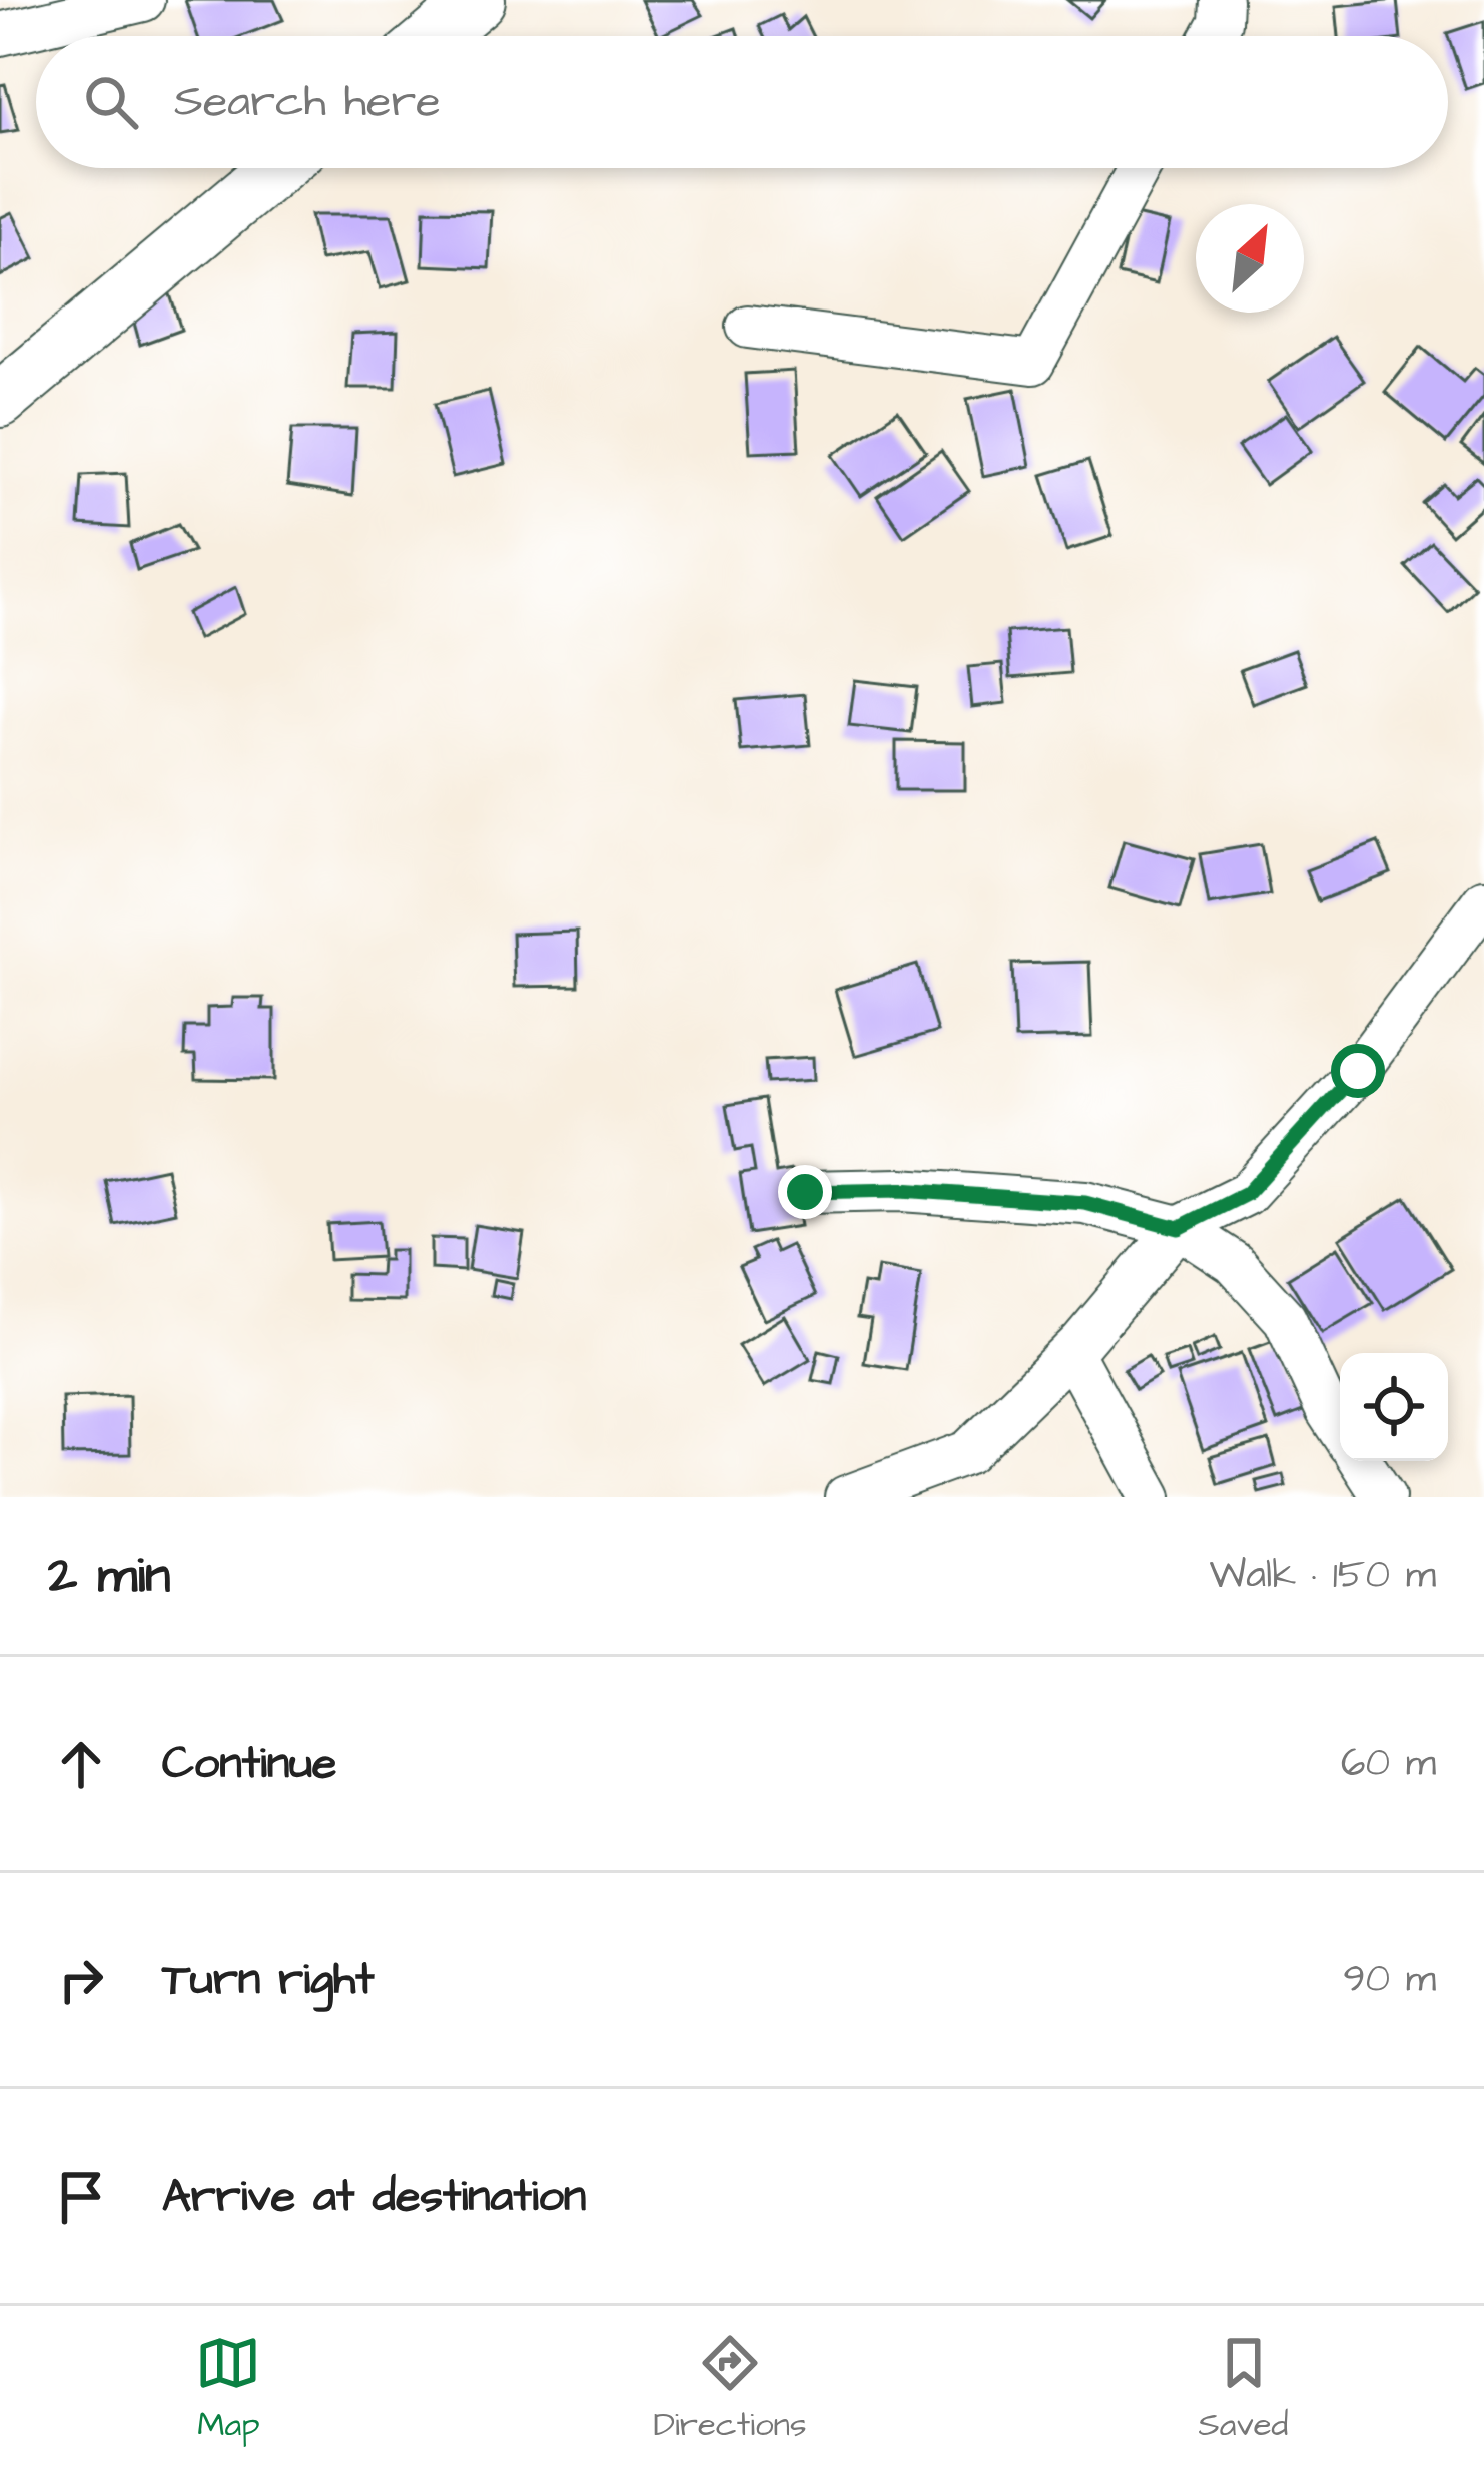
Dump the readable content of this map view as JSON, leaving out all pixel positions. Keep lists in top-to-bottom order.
{
  "north": "top right",
  "page": {
    "search": "Search here",
    "heading": ["2 min", "Walk · 150 m"],
    "list": [
      ["Continue", "60 m"],
      ["Turn right", "90 m"],
      "Arrive at destination"
    ],
    "nav": ["Map", "Directions", "Saved"]
  }
}
